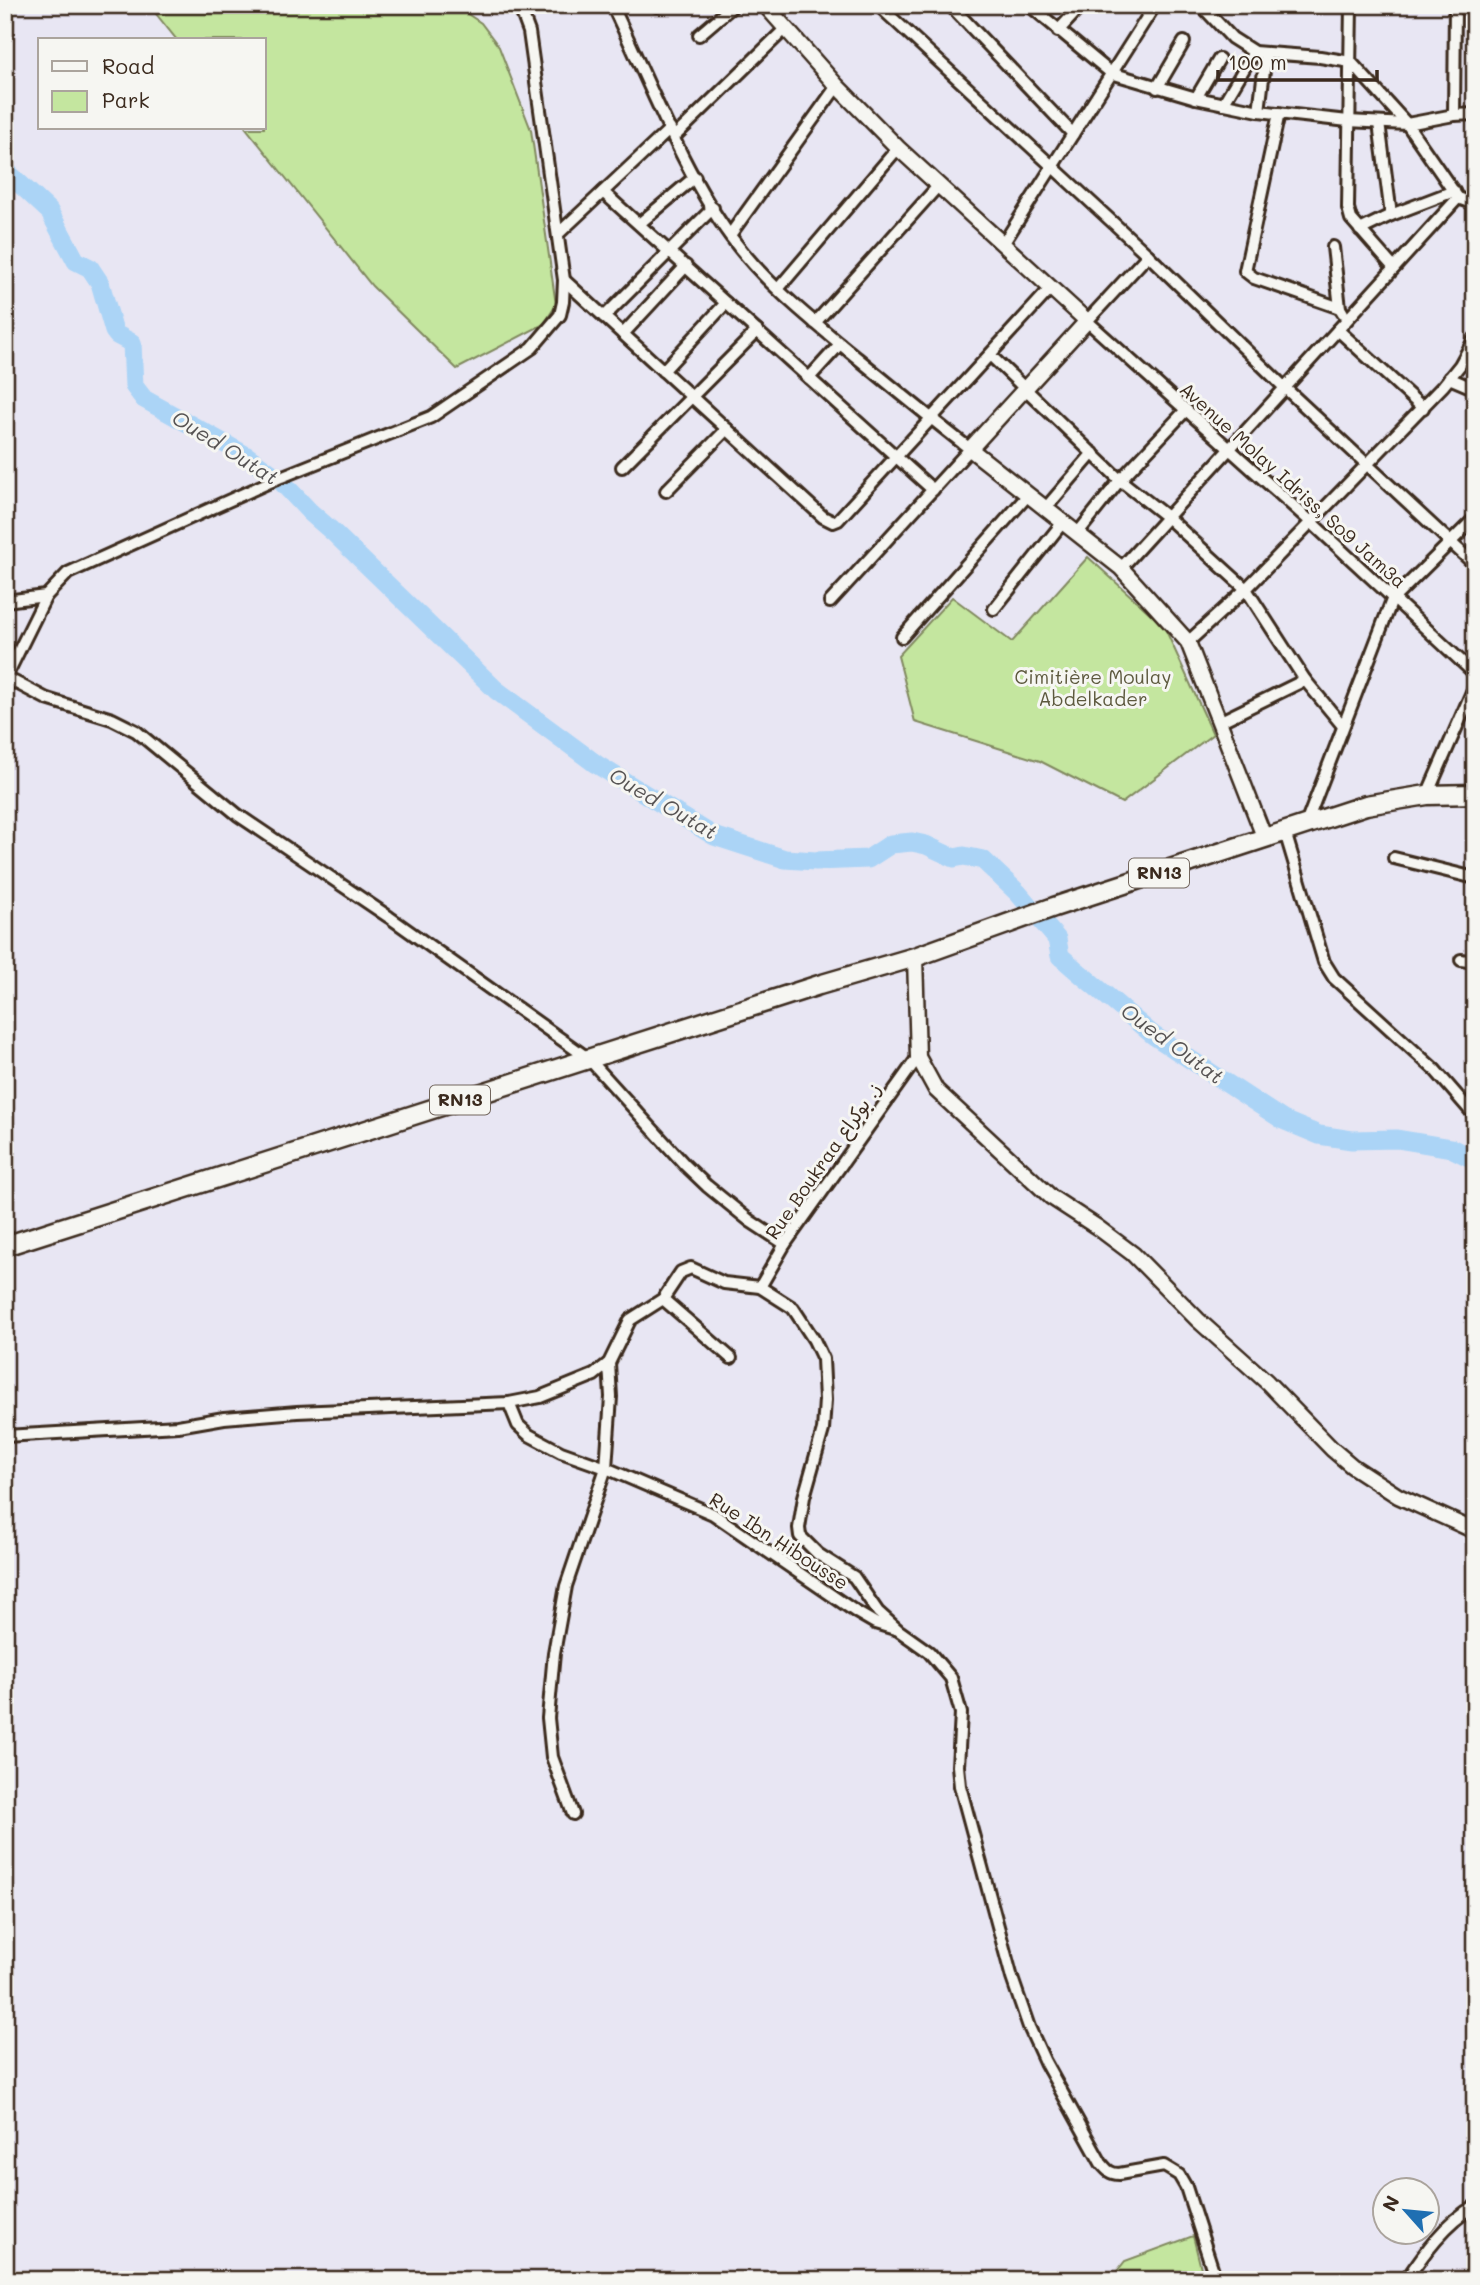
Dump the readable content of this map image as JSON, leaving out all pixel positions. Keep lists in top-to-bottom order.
{
  "streets": {
    "main road": ["RN13"],
    "street": ["Avenue Molay Idriss, So9 Jam3a", "Rue Boukraa ز. بوكراع", "Rue Ibn Hibousse"]
  },
  "water": ["Oued Outat"],
  "parks": ["Cimitière Moulay Abdelkader"],
  "legend": ["Road", "Park"],
  "scale_bar": "100 m",
  "north": "top left"
}
